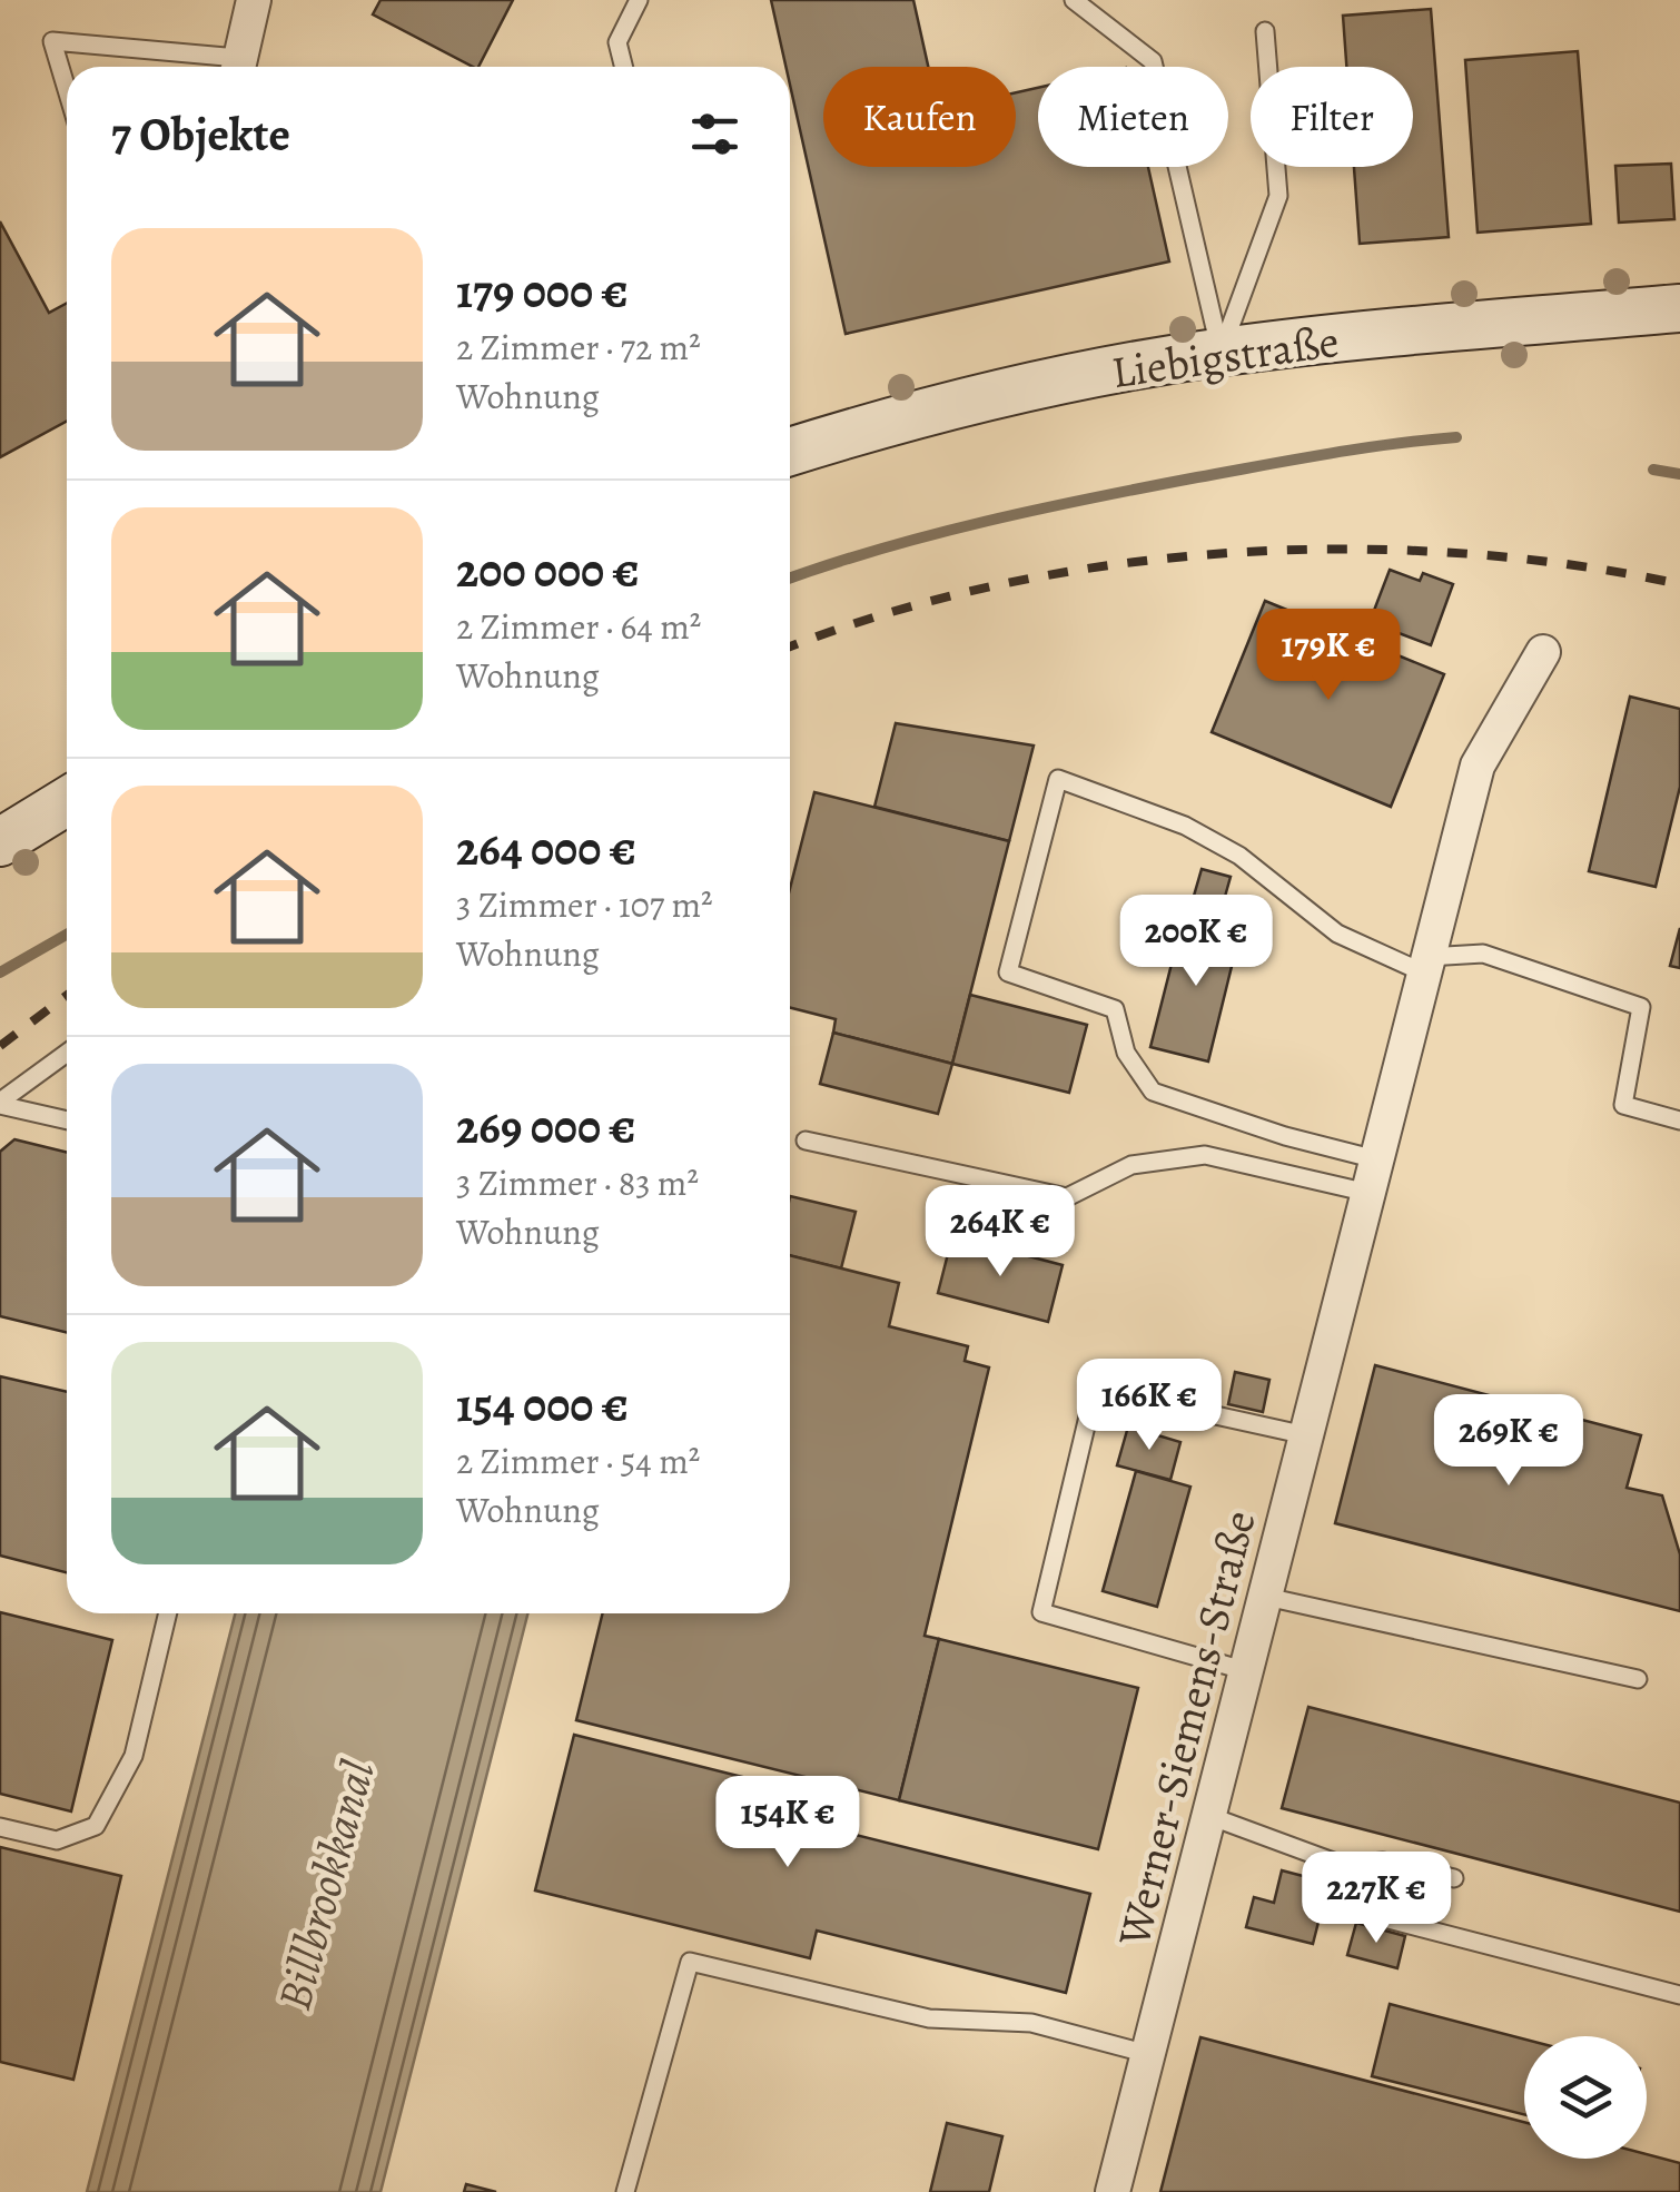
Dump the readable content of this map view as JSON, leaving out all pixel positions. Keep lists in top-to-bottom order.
{
  "streets": {
    "main road": ["Liebigstraße"],
    "street": ["Werner-Siemens-Straße"]
  },
  "water": ["Billbrookkanal"],
  "page": {
    "chip": ["Kaufen", "Mieten", "Filter"],
    "heading": "7 Objekte",
    "list": [
      {
        "name": "179 000 €",
        "note": "2 Zimmer · 72 m² · Wohnung"
      },
      {
        "name": "200 000 €",
        "note": "2 Zimmer · 64 m² · Wohnung"
      },
      {
        "name": "264 000 €",
        "note": "3 Zimmer · 107 m² · Wohnung"
      },
      {
        "name": "269 000 €",
        "note": "3 Zimmer · 83 m² · Wohnung"
      },
      {
        "name": "154 000 €",
        "note": "2 Zimmer · 54 m² · Wohnung"
      }
    ],
    "price": [
      "179K €",
      "200K €",
      "264K €",
      "166K €",
      "269K €",
      "154K €",
      "227K €"
    ]
  }
}
